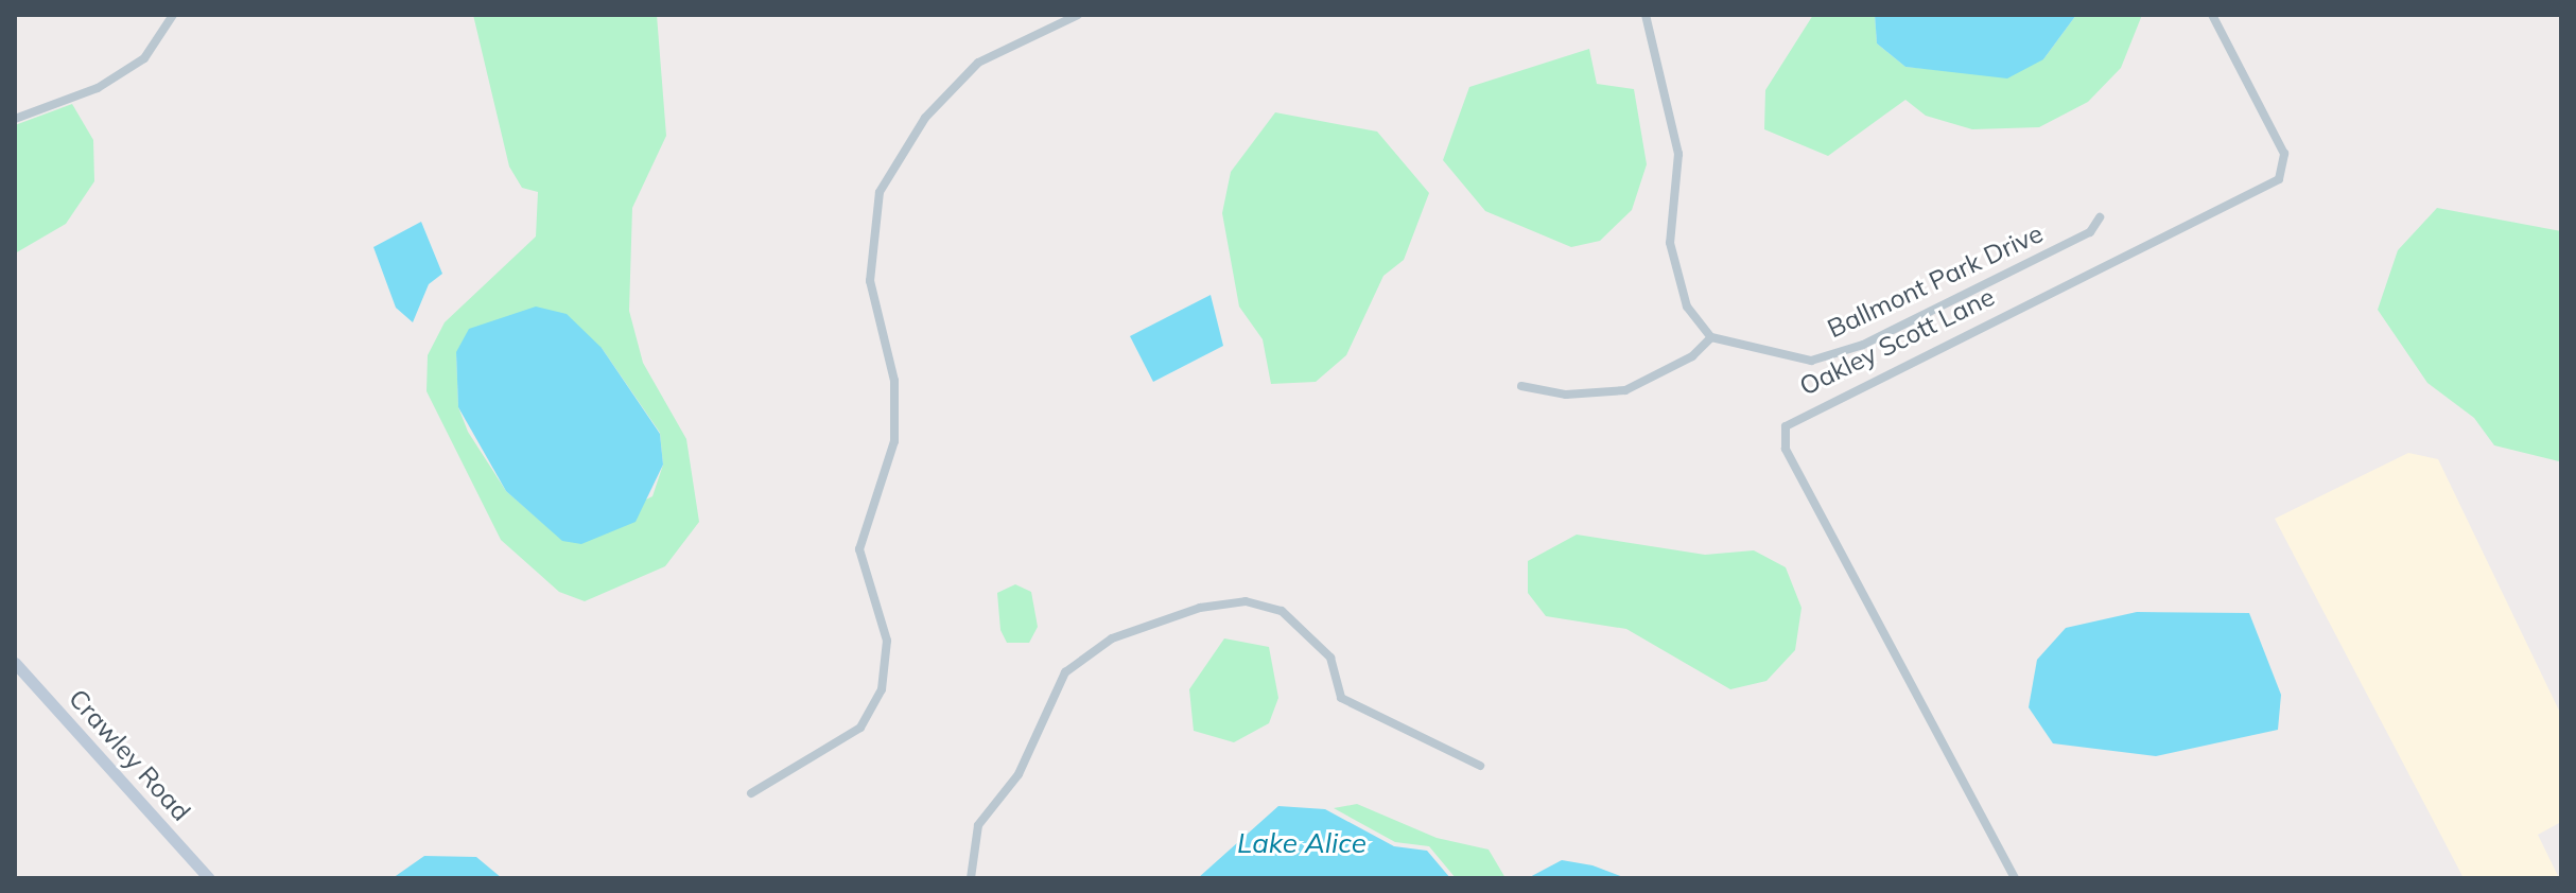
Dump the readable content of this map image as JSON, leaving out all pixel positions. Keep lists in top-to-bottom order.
{
  "streets": {
    "street": ["Ballmont Park Drive", "Oakley Scott Lane", "Crawley Road"]
  },
  "water": ["Lake Alice"]
}
